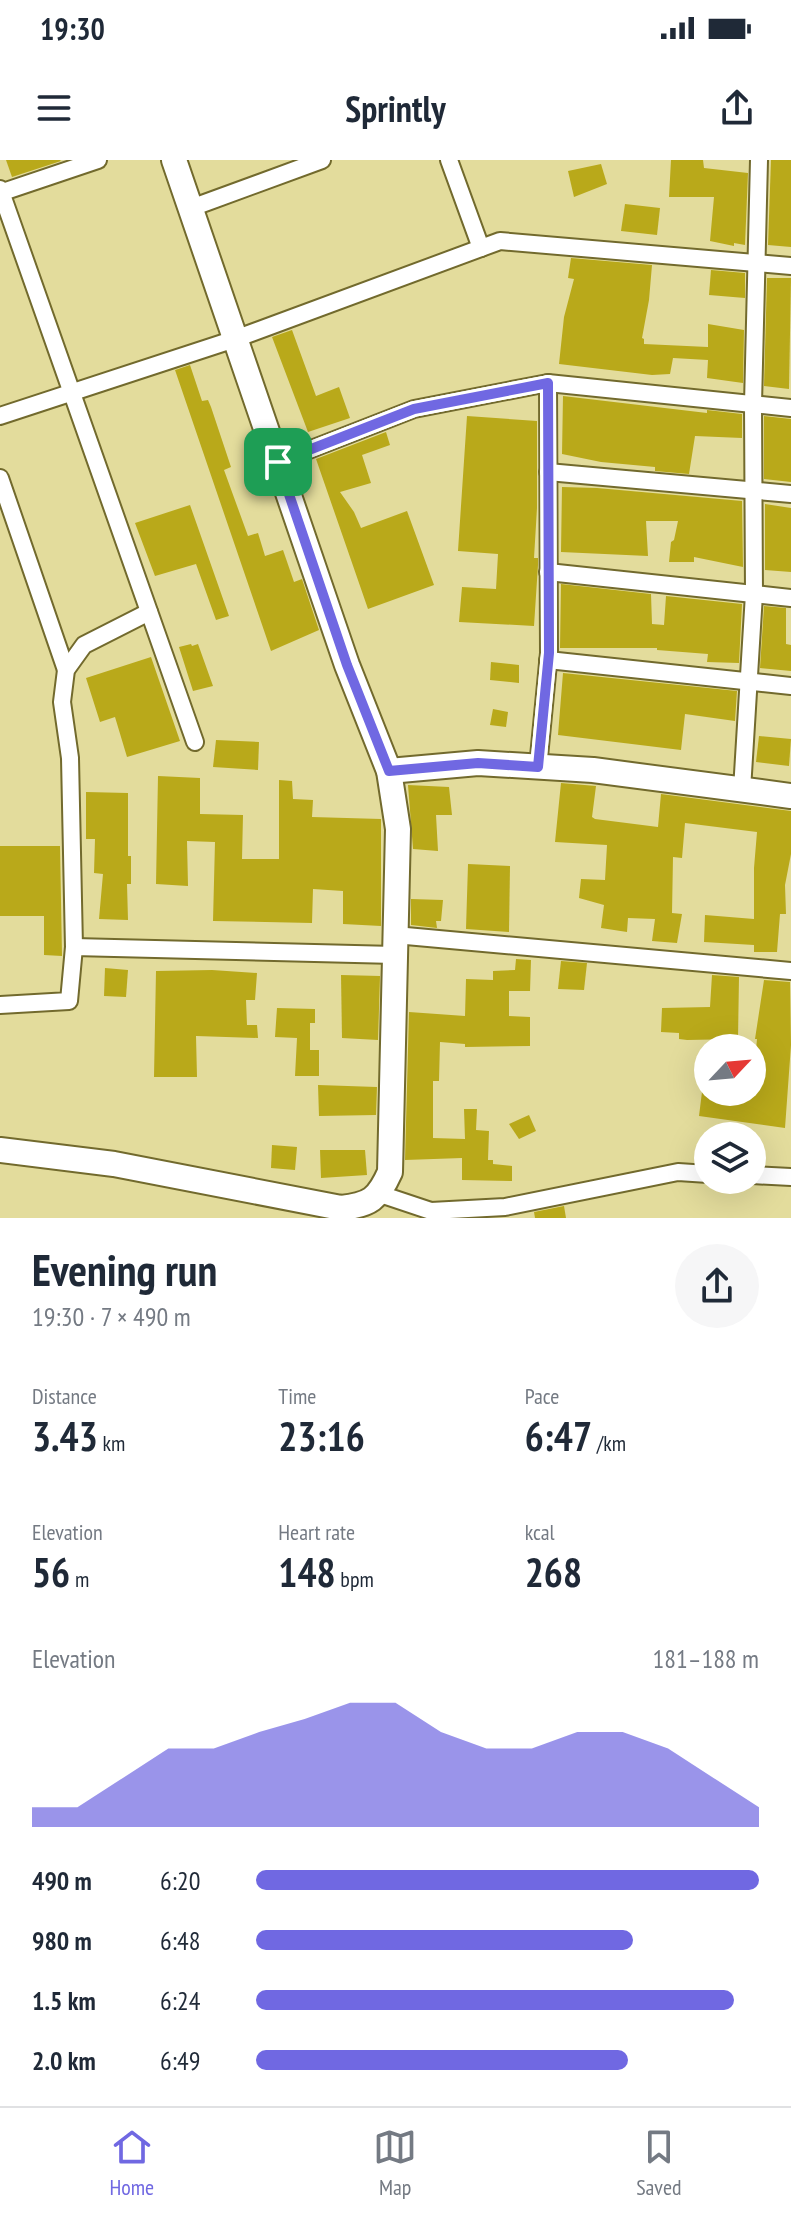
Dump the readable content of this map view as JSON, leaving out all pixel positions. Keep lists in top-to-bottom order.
{
  "north": "top right",
  "page": {
    "status": "19:30",
    "header": "Sprintly",
    "heading": ["Evening run", "19:30 · 7 × 490 m"],
    "stats": [
      ["Distance", "3.43 km"],
      ["Time", "23:16"],
      ["Pace", "6:47 /km"],
      ["Elevation", "56 m"],
      ["Heart rate", "148 bpm"],
      ["kcal", "268"]
    ],
    "chart": ["Elevation", "181–188 m"],
    "list": [
      {
        "name": "490 m",
        "note": "6:20"
      },
      {
        "name": "980 m",
        "note": "6:48"
      },
      {
        "name": "1.5 km",
        "note": "6:24"
      },
      {
        "name": "2.0 km",
        "note": "6:49"
      }
    ],
    "tabs": ["Home", "Map", "Saved"]
  }
}
